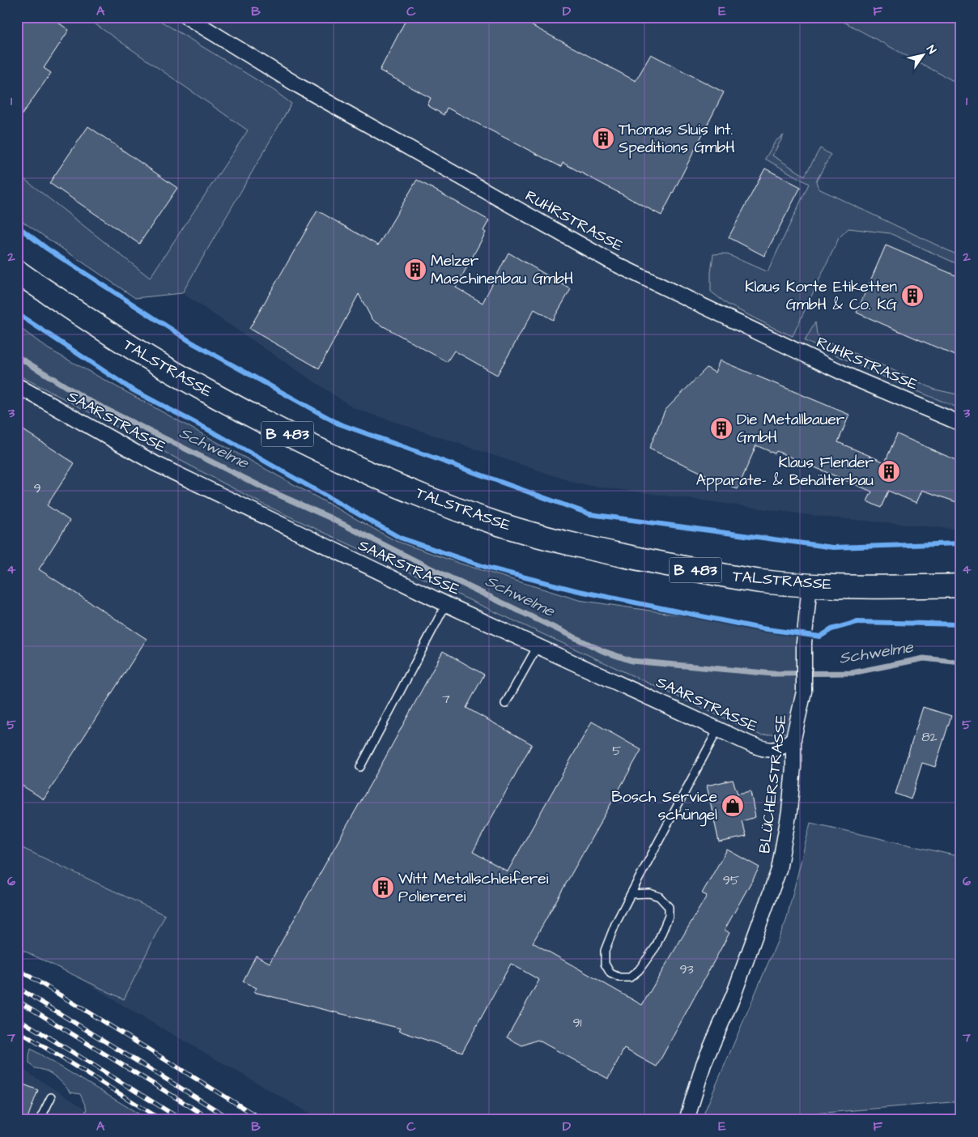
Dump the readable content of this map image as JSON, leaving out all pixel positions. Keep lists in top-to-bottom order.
{
  "streets": {
    "main road": ["TALSTRASSE", "B 483"],
    "street": ["RUHRSTRASSE", "SAARSTRASSE", "BLÜCHERSTRASSE"]
  },
  "crossings": [
    ["TALSTRASSE", "BLÜCHERSTRASSE"],
    ["SAARSTRASSE", "BLÜCHERSTRASSE"]
  ],
  "water": ["Schwelme"],
  "places": {
    "building": [
      "Thomas Sluis Int. Speditions GmbH",
      "Melzer Maschinenbau GmbH",
      "Klaus Korte Etiketten GmbH & Co. KG",
      "Die Metallbauer GmbH",
      "Klaus Flender Apparate- & Behälterbau",
      "Witt Metallschleiferei Poliererei"
    ],
    "shop": ["Bosch Service schüngel"]
  },
  "house_numbers": [
    "9",
    "7",
    "82",
    "5",
    "95",
    "93",
    "91"
  ],
  "north": "top right",
  "grid": {
    "columns": [
      "A",
      "B",
      "C",
      "D",
      "E",
      "F"
    ],
    "rows": [
      "1",
      "2",
      "3",
      "4",
      "5",
      "6",
      "7"
    ]
  }
}
